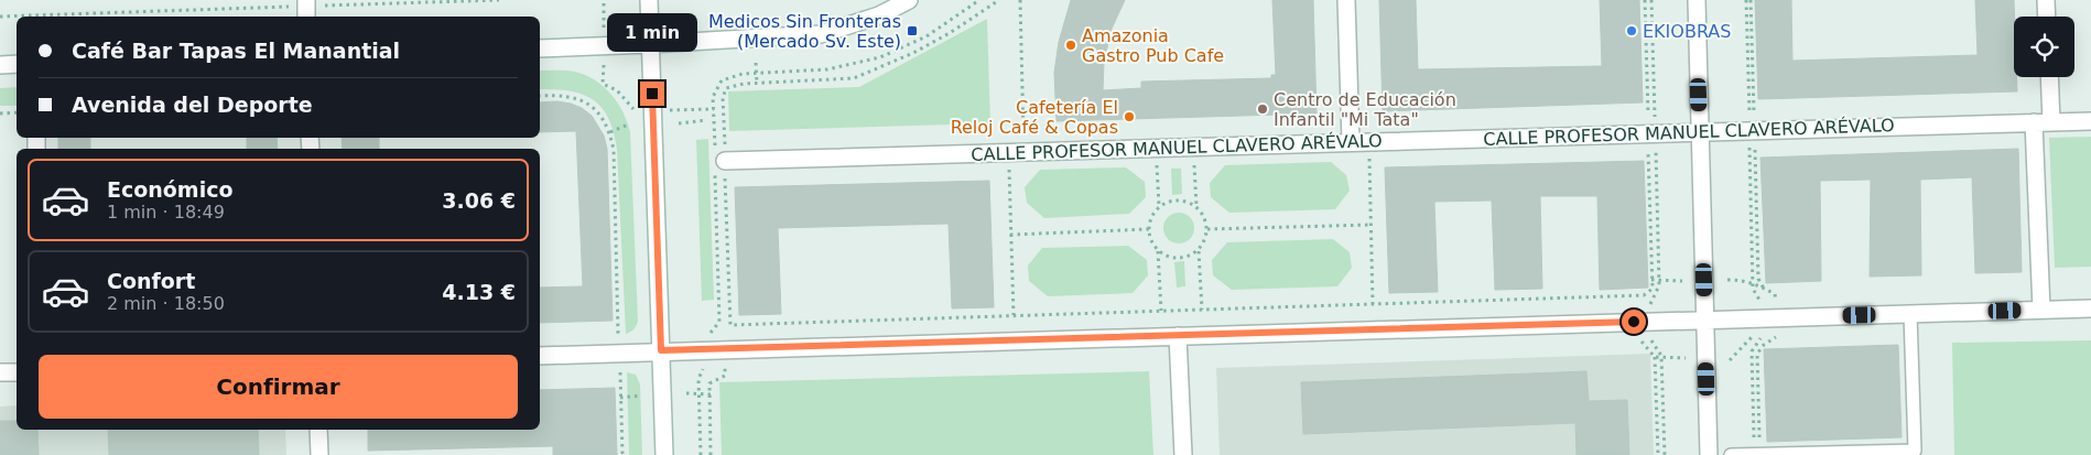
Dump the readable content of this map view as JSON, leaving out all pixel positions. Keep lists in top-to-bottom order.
{
  "streets": {
    "street": ["CALLE PROFESOR MANUEL CLAVERO ARÉVALO"]
  },
  "places": {
    "transit": ["Medicos Sin Fronteras (Mercado Sv. Este)"],
    "other": [
      "EKIOBRAS",
      "Amazonia Gastro Pub Cafe",
      "Centro de Educación Infantil \"Mi Tata\"",
      "Cafetería El Reloj Café & Copas"
    ]
  },
  "page": {
    "bubble": "1 min",
    "banner": ["Café Bar Tapas El Manantial", "Avenida del Deporte"],
    "list": [
      {
        "name": "Económico",
        "note": "1 min · 18:49",
        "value": "3.06 €"
      },
      {
        "name": "Confort",
        "note": "2 min · 18:50",
        "value": "4.13 €"
      }
    ],
    "buttons": "Confirmar"
  }
}
